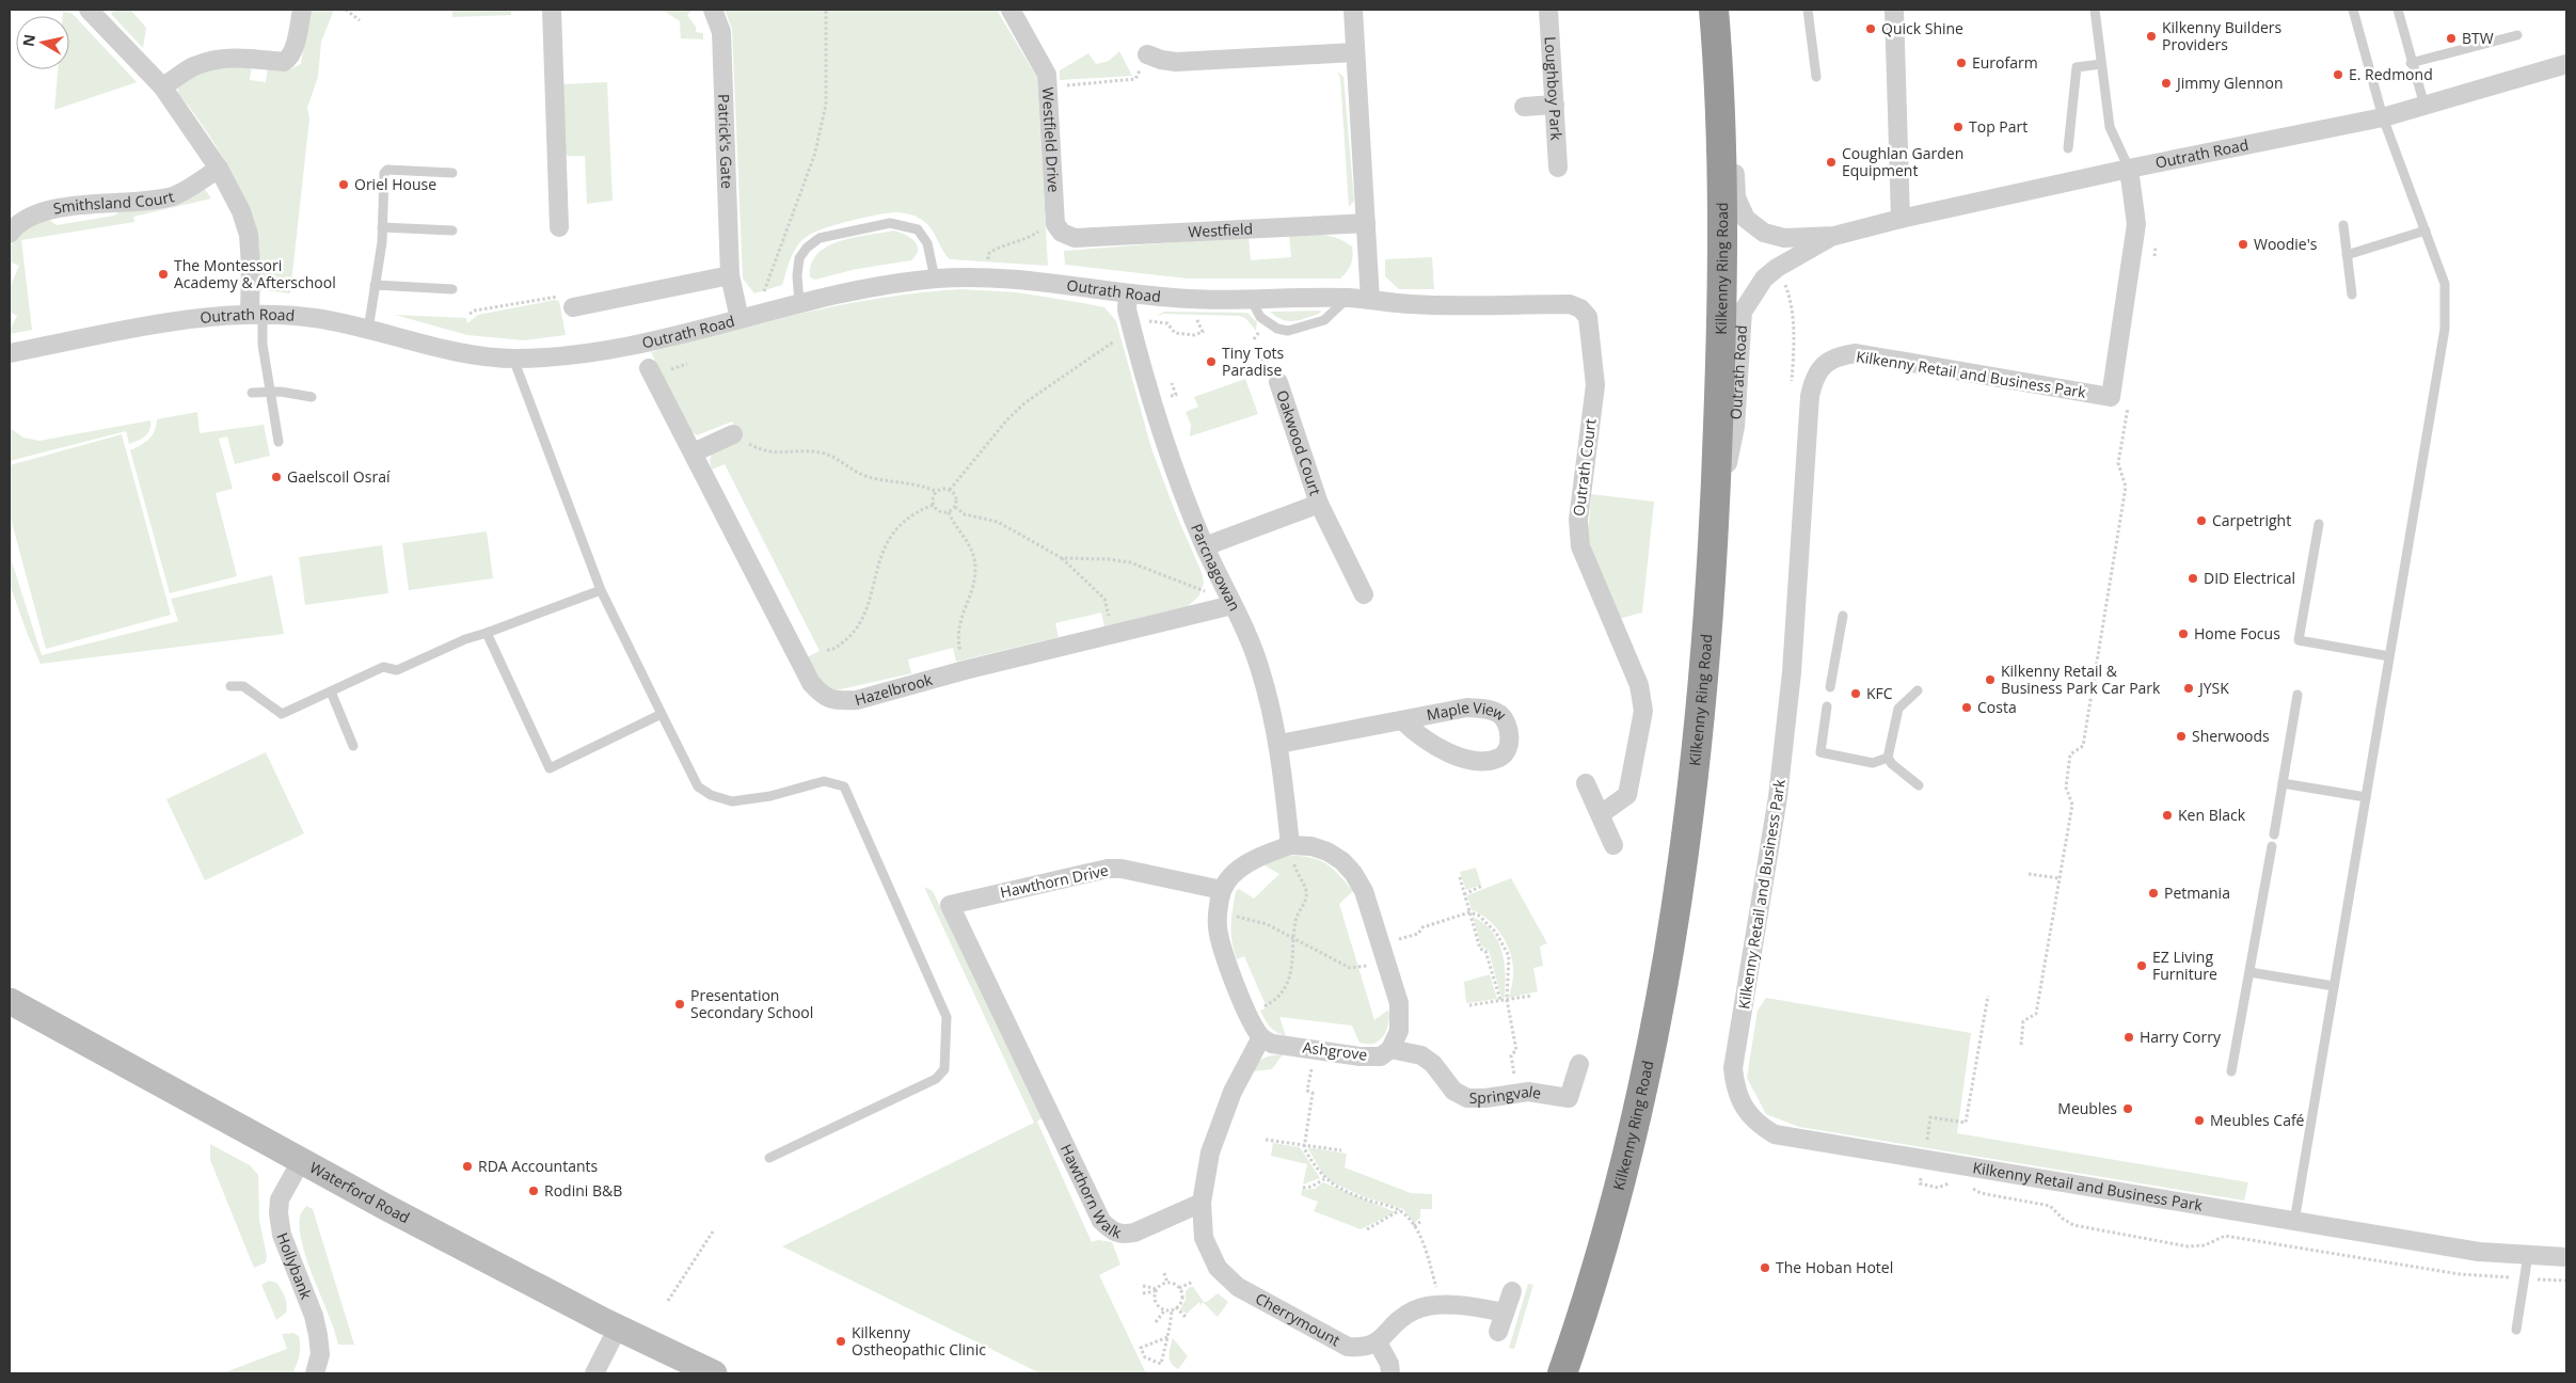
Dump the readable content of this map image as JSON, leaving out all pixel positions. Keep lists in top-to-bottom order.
{
  "streets": {
    "highway": ["Kilkenny Ring Road"],
    "main road": ["Waterford Road"],
    "street": [
      "Loughboy Park",
      "Westfield Drive",
      "Patrick's Gate",
      "Outrath Road",
      "Smithsland Court",
      "Westfield",
      "Kilkenny Retail and Business Park",
      "Oakwood Court",
      "Outrath Court",
      "Parcnagowan",
      "Hazelbrook",
      "Maple View",
      "Hawthorn Drive",
      "Ashgrove",
      "Springvale",
      "Hawthorn Walk",
      "Hollybank",
      "Cherrymount"
    ]
  },
  "crossings": [
    ["Westfield Drive", "Westfield"],
    ["Patrick's Gate", "Outrath Road"],
    ["Outrath Road", "Kilkenny Ring Road"],
    ["Outrath Road", "Kilkenny Retail and Business Park"],
    ["Outrath Road", "Outrath Court"],
    ["Outrath Road", "Parcnagowan"],
    ["Oakwood Court", "Parcnagowan"],
    ["Parcnagowan", "Hazelbrook"],
    ["Parcnagowan", "Maple View"],
    ["Hawthorn Drive", "Hawthorn Walk"],
    ["Ashgrove", "Springvale"],
    ["Hawthorn Walk", "Cherrymount"],
    ["Waterford Road", "Hollybank"]
  ],
  "places": [
    "Quick Shine",
    "Kilkenny Builders Providers",
    "BTW",
    "Eurofarm",
    "E. Redmond",
    "Jimmy Glennon",
    "Top Part",
    "Coughlan Garden Equipment",
    "Oriel House",
    "Woodie's",
    "The Montessori Academy & Afterschool",
    "Tiny Tots Paradise",
    "Gaelscoil Osraí",
    "Carpetright",
    "DID Electrical",
    "Home Focus",
    "Kilkenny Retail & Business Park Car Park",
    "JYSK",
    "KFC",
    "Costa",
    "Sherwoods",
    "Ken Black",
    "Petmania",
    "EZ Living Furniture",
    "Presentation Secondary School",
    "Harry Corry",
    "Meubles",
    "Meubles Café",
    "RDA Accountants",
    "Rodini B&B",
    "The Hoban Hotel",
    "Kilkenny Ostheopathic Clinic"
  ],
  "north": "left"
}
